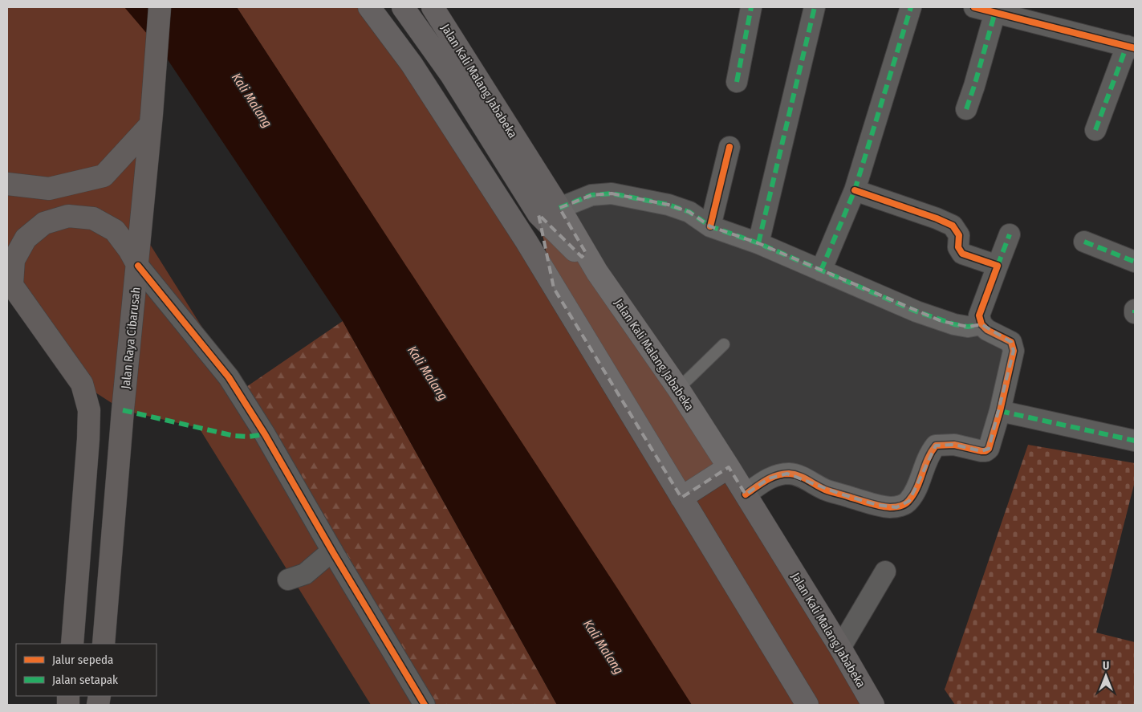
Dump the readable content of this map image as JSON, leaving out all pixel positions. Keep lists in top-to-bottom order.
{
  "streets": {
    "main road": ["Jalan Kali Malang Jababeka", "Jalan Raya Cibarusah"]
  },
  "water": ["Kali Malang"],
  "legend": ["Jalur sepeda", "Jalan setapak"],
  "north": "top"
}
